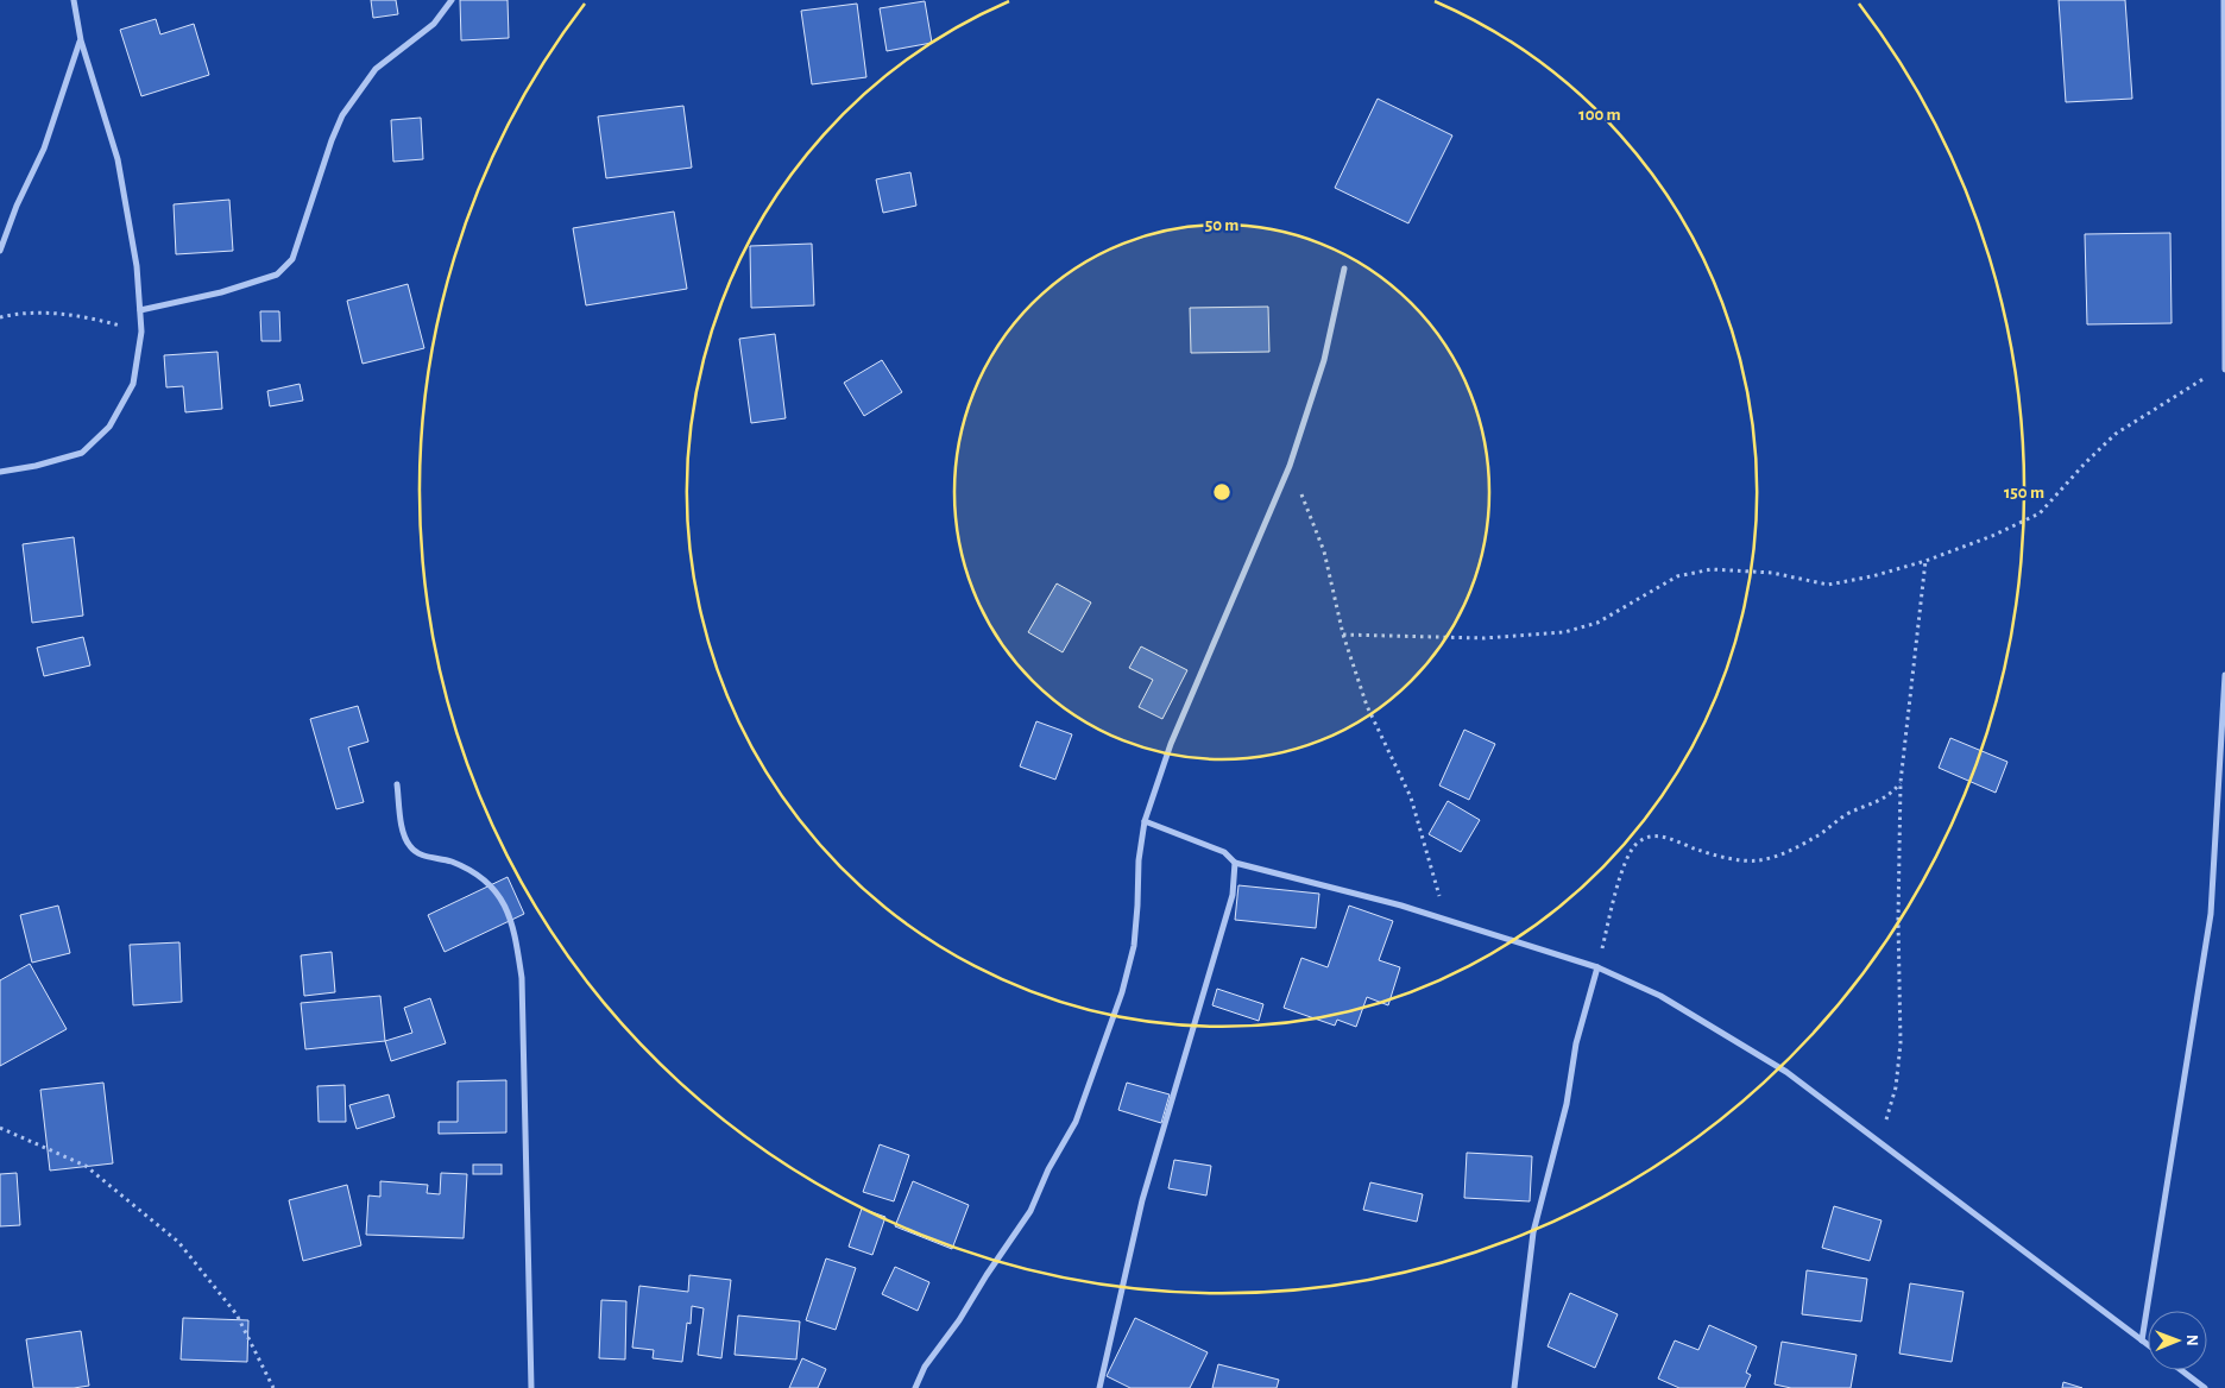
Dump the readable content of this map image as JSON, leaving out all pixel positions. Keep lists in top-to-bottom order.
{
  "north": "right",
  "rings": ["100 m", "50 m", "150 m"]
}
